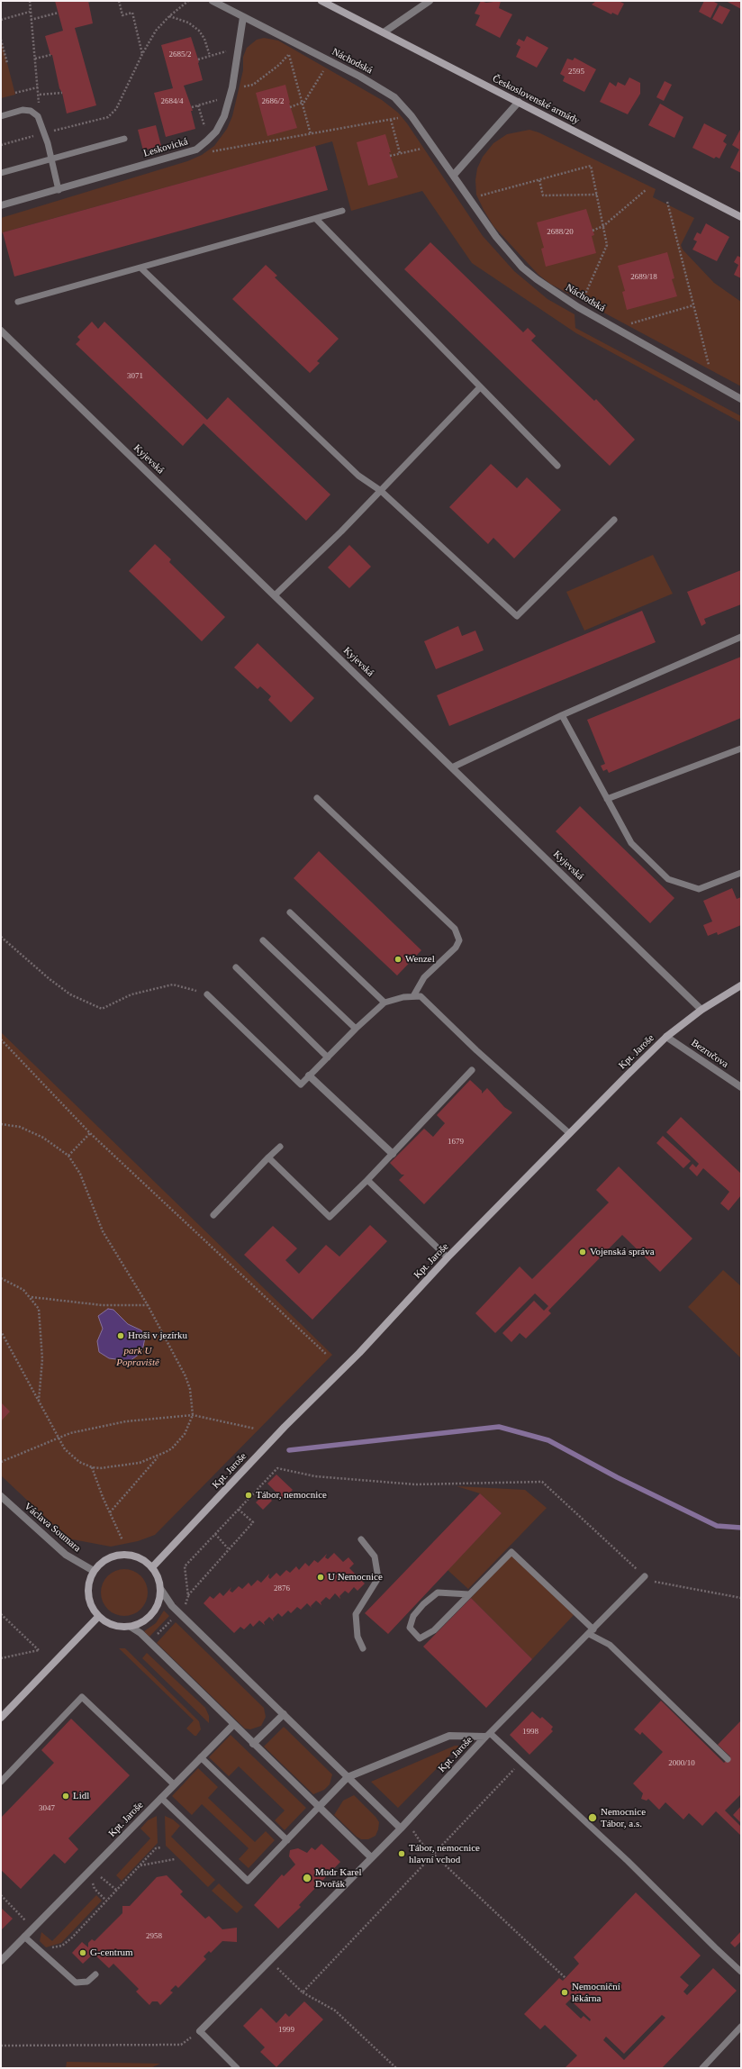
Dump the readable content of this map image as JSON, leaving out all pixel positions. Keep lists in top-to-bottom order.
{
  "streets": {
    "street": [
      "Náchodská",
      "Československé armády",
      "Leskovická",
      "Kyjevská",
      "Kpt. Jaroše",
      "Bezručova",
      "Václava Soumara"
    ]
  },
  "crossings": [
    ["Náchodská", "Leskovická"],
    ["Kyjevská", "Kpt. Jaroše"],
    ["Kpt. Jaroše", "Bezručova"],
    ["Kpt. Jaroše", "Václava Soumara"]
  ],
  "parks": ["park U Popraviště"],
  "places": [
    "Wenzel",
    "Vojenská správa",
    "Hroši v jezírku",
    "Tábor, nemocnice",
    "U Nemocnice",
    "Lidl",
    "Nemocnice Tábor, a.s.",
    "Tábor, nemocnice hlavní vchod",
    "Mudr Karel Dvořák",
    "G-centrum",
    "Nemocniční lékárna"
  ],
  "house_numbers": [
    "2685/2",
    "2595",
    "2684/4",
    "2686/2",
    "2688/20",
    "2689/18",
    "3071",
    "1679",
    "2876",
    "1998",
    "2000/10",
    "3047",
    "2958",
    "1999"
  ]
}
